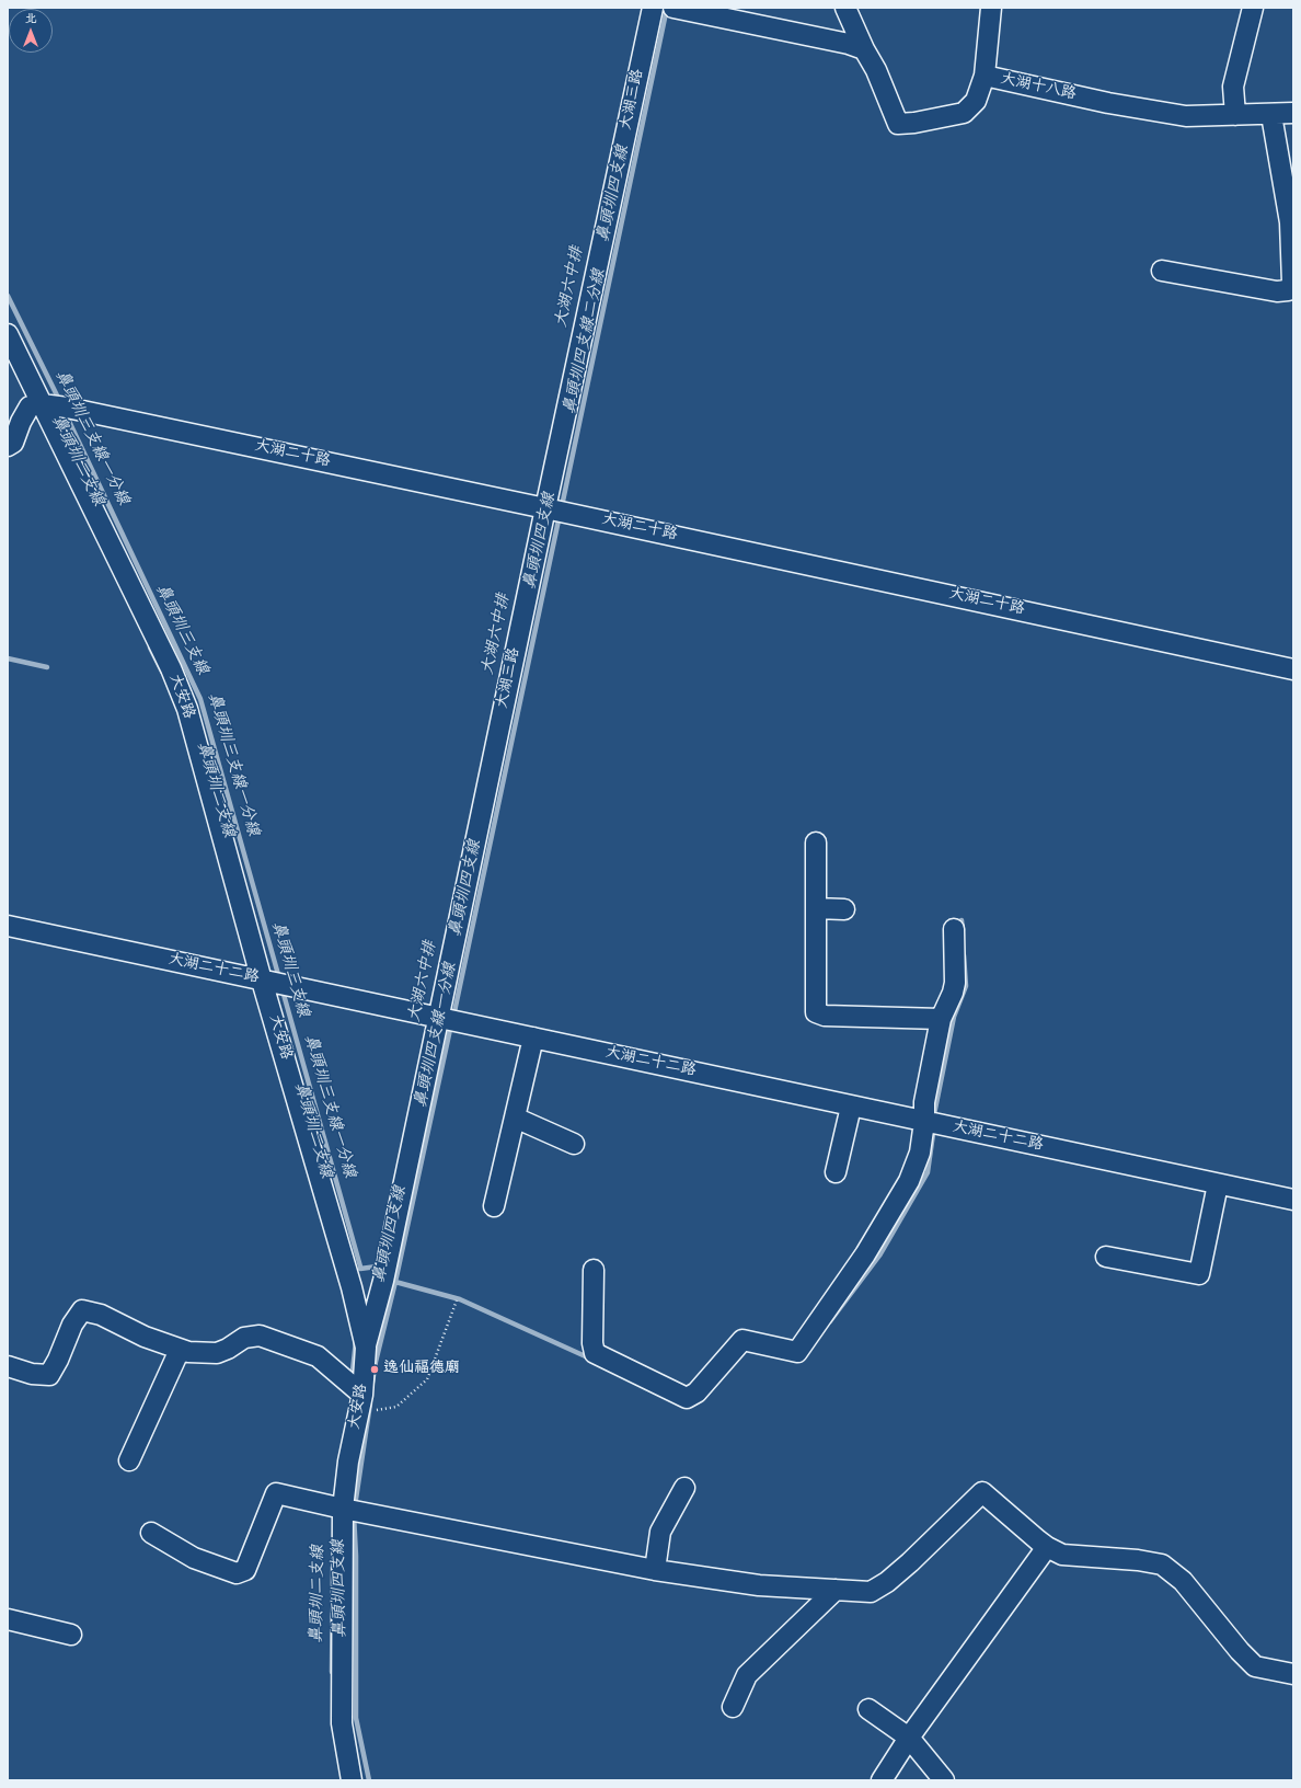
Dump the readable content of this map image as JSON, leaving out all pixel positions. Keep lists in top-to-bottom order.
{
  "streets": {
    "street": [
      "大湖十八路",
      "大湖三路",
      "大湖二十路",
      "大安路",
      "大湖二十二路"
    ]
  },
  "crossings": [
    ["大湖三路", "大湖二十路"],
    ["大湖三路", "大安路"],
    ["大湖三路", "大湖二十二路"],
    ["大湖二十路", "大安路"],
    ["大安路", "大湖二十二路"]
  ],
  "water": [
    "鼻頭圳四支線",
    "大湖六中排",
    "鼻頭圳四支線二分線",
    "鼻頭圳三支線一分線",
    "鼻頭圳二支線",
    "鼻頭圳三支線",
    "鼻頭圳四支線一分線"
  ],
  "places": ["逸仙福德廟"],
  "north": "top"
}
